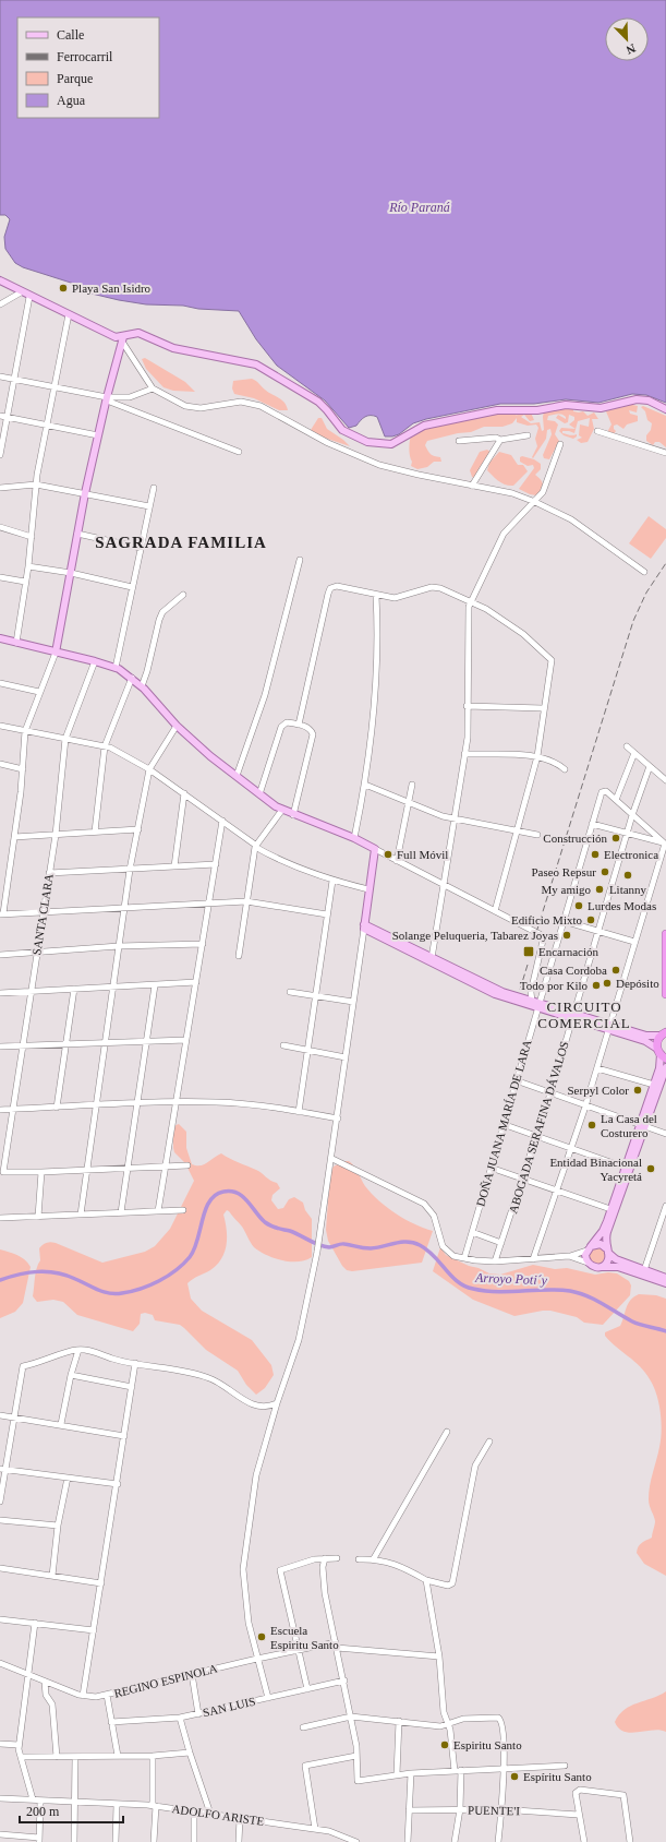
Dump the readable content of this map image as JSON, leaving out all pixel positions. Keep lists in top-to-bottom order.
{
  "streets": {
    "street": [
      "SANTA CLARA",
      "DOÑA JUANA MARÍA DE LARA",
      "ABOGADA SERAFINA DÁVALOS",
      "REGINO ESPINOLA",
      "SAN LUIS",
      "PUENTE'I",
      "ADOLFO ARISTE"
    ]
  },
  "districts": ["SAGRADA FAMILIA", "CIRCUITO COMERCIAL"],
  "water": ["Río Paraná", "Arroyo Poti´y"],
  "places": {
    "other": [
      "Playa San Isidro",
      "Construcción",
      "Full Móvil",
      "Electronica",
      "Paseo Repsur",
      "Litanny",
      "My amigo",
      "Lurdes Modas",
      "Edificio Mixto",
      "Solange Peluqueria, Tabarez Joyas",
      "Casa Cordoba",
      "Depósito",
      "Todo por Kilo",
      "Serpyl Color",
      "La Casa del Costurero",
      "Entidad Binacional Yacyretá",
      "Escuela Espiritu Santo",
      "Espiritu Santo",
      "Espíritu Santo"
    ],
    "transit": ["Encarnación"]
  },
  "legend": [
    "Calle",
    "Ferrocarril",
    "Parque",
    "Agua"
  ],
  "scale_bar": "200 m",
  "north": "bottom right"
}
